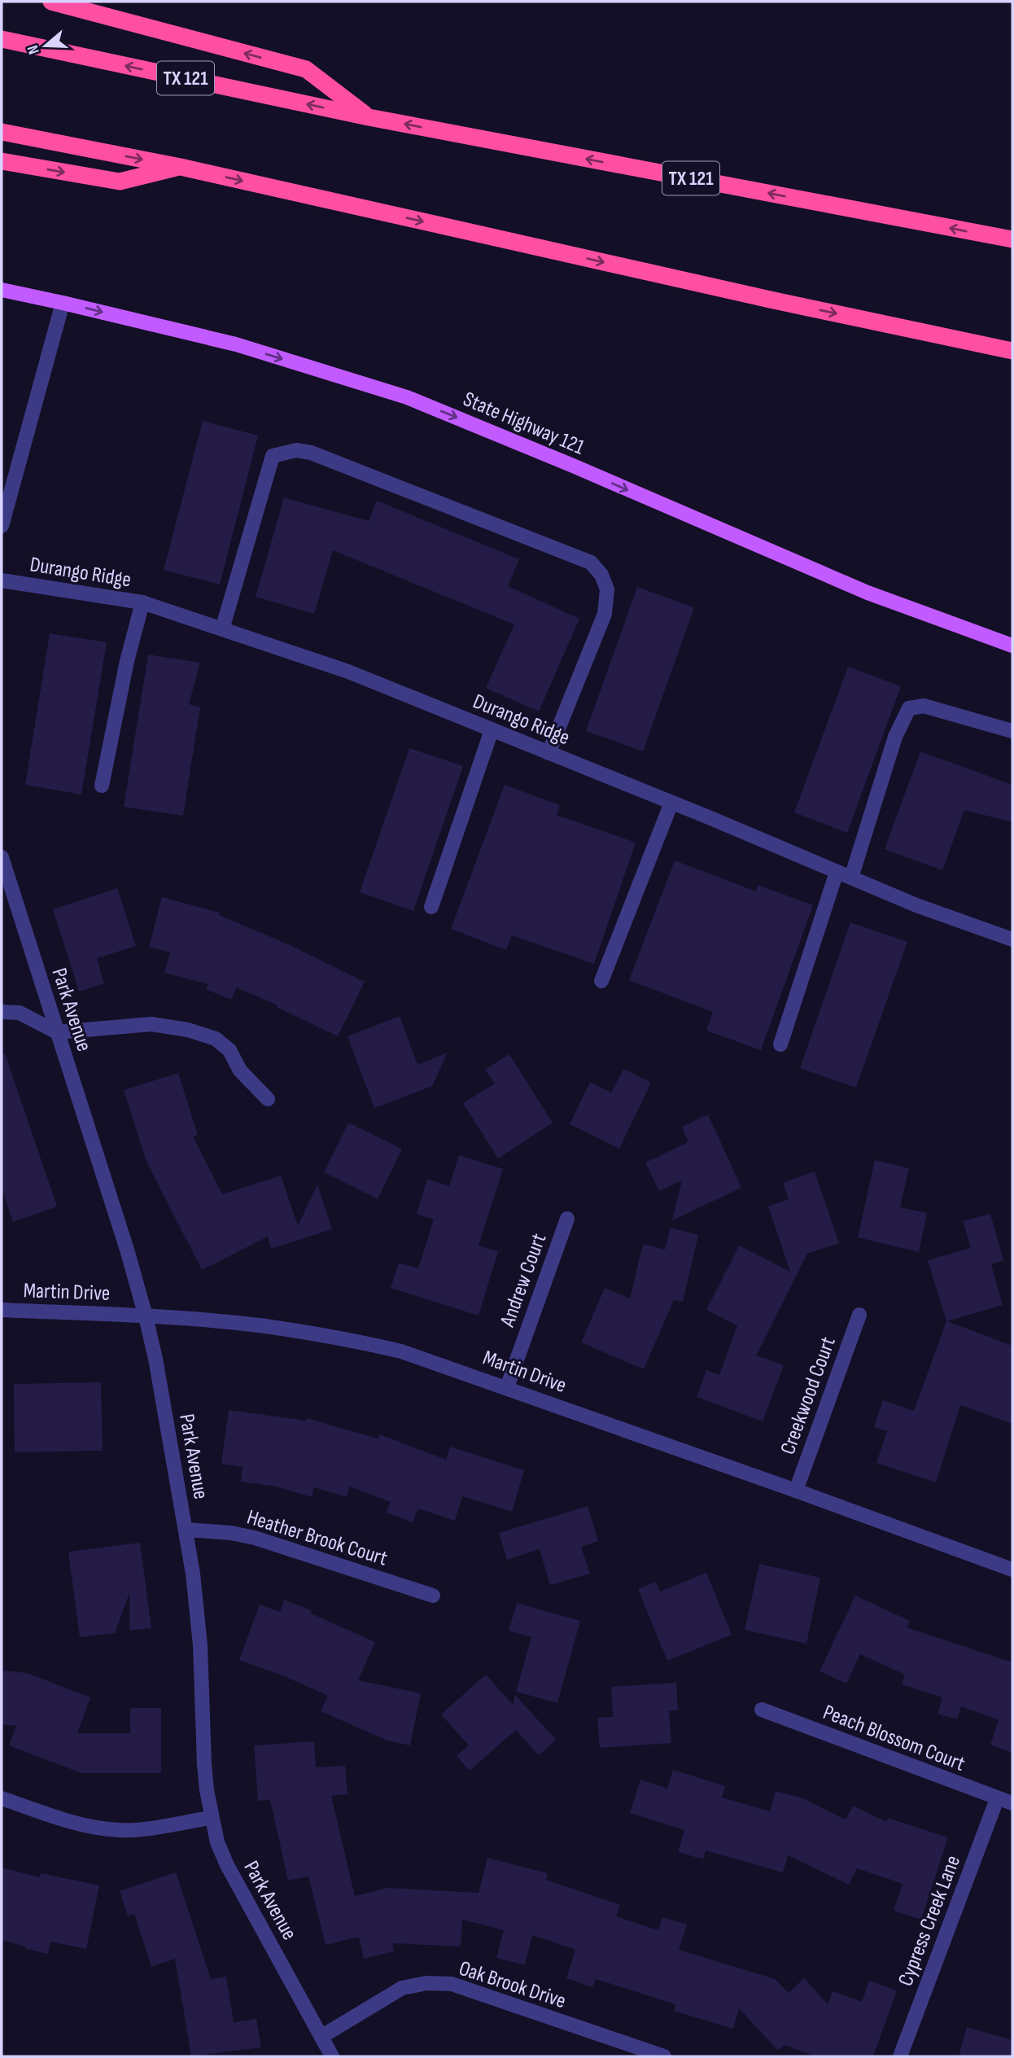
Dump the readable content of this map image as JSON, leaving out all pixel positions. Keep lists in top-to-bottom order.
{
  "streets": {
    "highway": ["TX 121"],
    "main road": ["State Highway 121"],
    "street": [
      "Durango Ridge",
      "Park Avenue",
      "Andrew Court",
      "Martin Drive",
      "Creekwood Court",
      "Heather Brook Court",
      "Peach Blossom Court",
      "Cypress Creek Lane",
      "Oak Brook Drive"
    ]
  },
  "crossings": [
    ["Park Avenue", "Martin Drive"],
    ["Park Avenue", "Heather Brook Court"],
    ["Park Avenue", "Oak Brook Drive"],
    ["Andrew Court", "Martin Drive"],
    ["Martin Drive", "Creekwood Court"],
    ["Peach Blossom Court", "Cypress Creek Lane"]
  ],
  "one_way": ["State Highway 121"],
  "north": "left"
}
